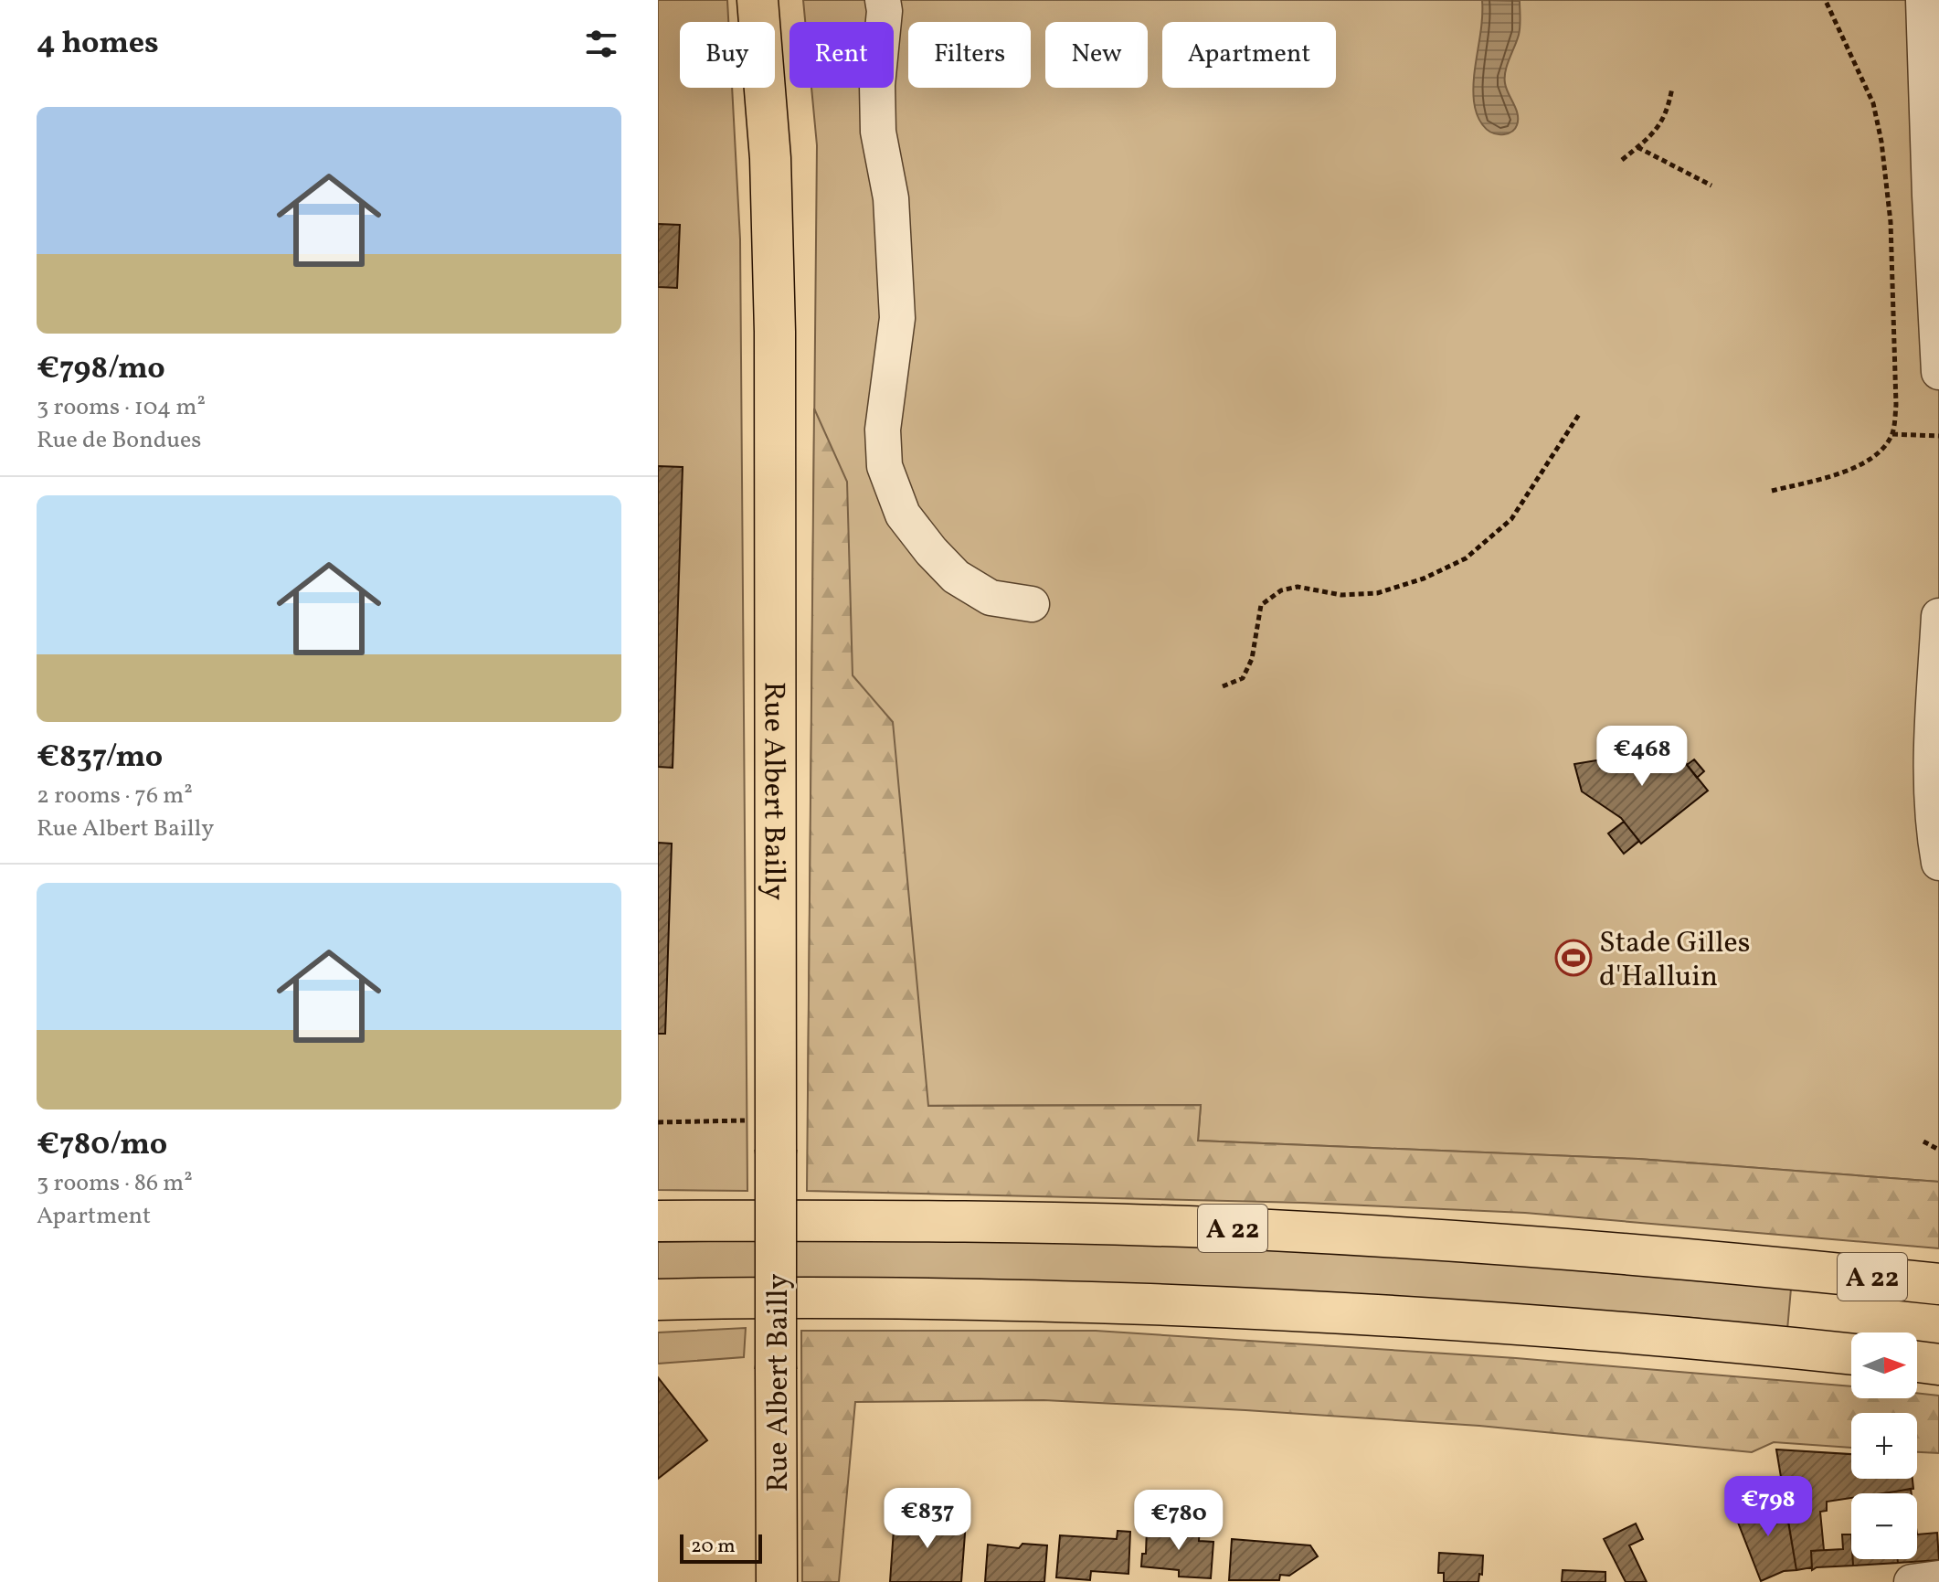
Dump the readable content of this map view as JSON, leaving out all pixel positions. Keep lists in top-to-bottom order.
{
  "streets": {
    "main road": ["Rue Albert Bailly", "A 22"]
  },
  "places": {
    "sports": ["Stade Gilles d'Halluin"]
  },
  "scale_bar": "20 m",
  "north": "right",
  "page": {
    "heading": "4 homes",
    "chip": [
      "Buy",
      "Rent",
      "Filters",
      "New",
      "Apartment"
    ],
    "list": [
      {
        "name": "€798/mo",
        "note": "3 rooms · 104 m² · Rue de Bondues"
      },
      {
        "name": "€837/mo",
        "note": "2 rooms · 76 m² · Rue Albert Bailly"
      },
      {
        "name": "€780/mo",
        "note": "3 rooms · 86 m² · Apartment"
      }
    ],
    "price": [
      "€468",
      "€798",
      "€837",
      "€780"
    ],
    "map_buttons": ["+", "−"],
    "scale": "20 m"
  }
}
